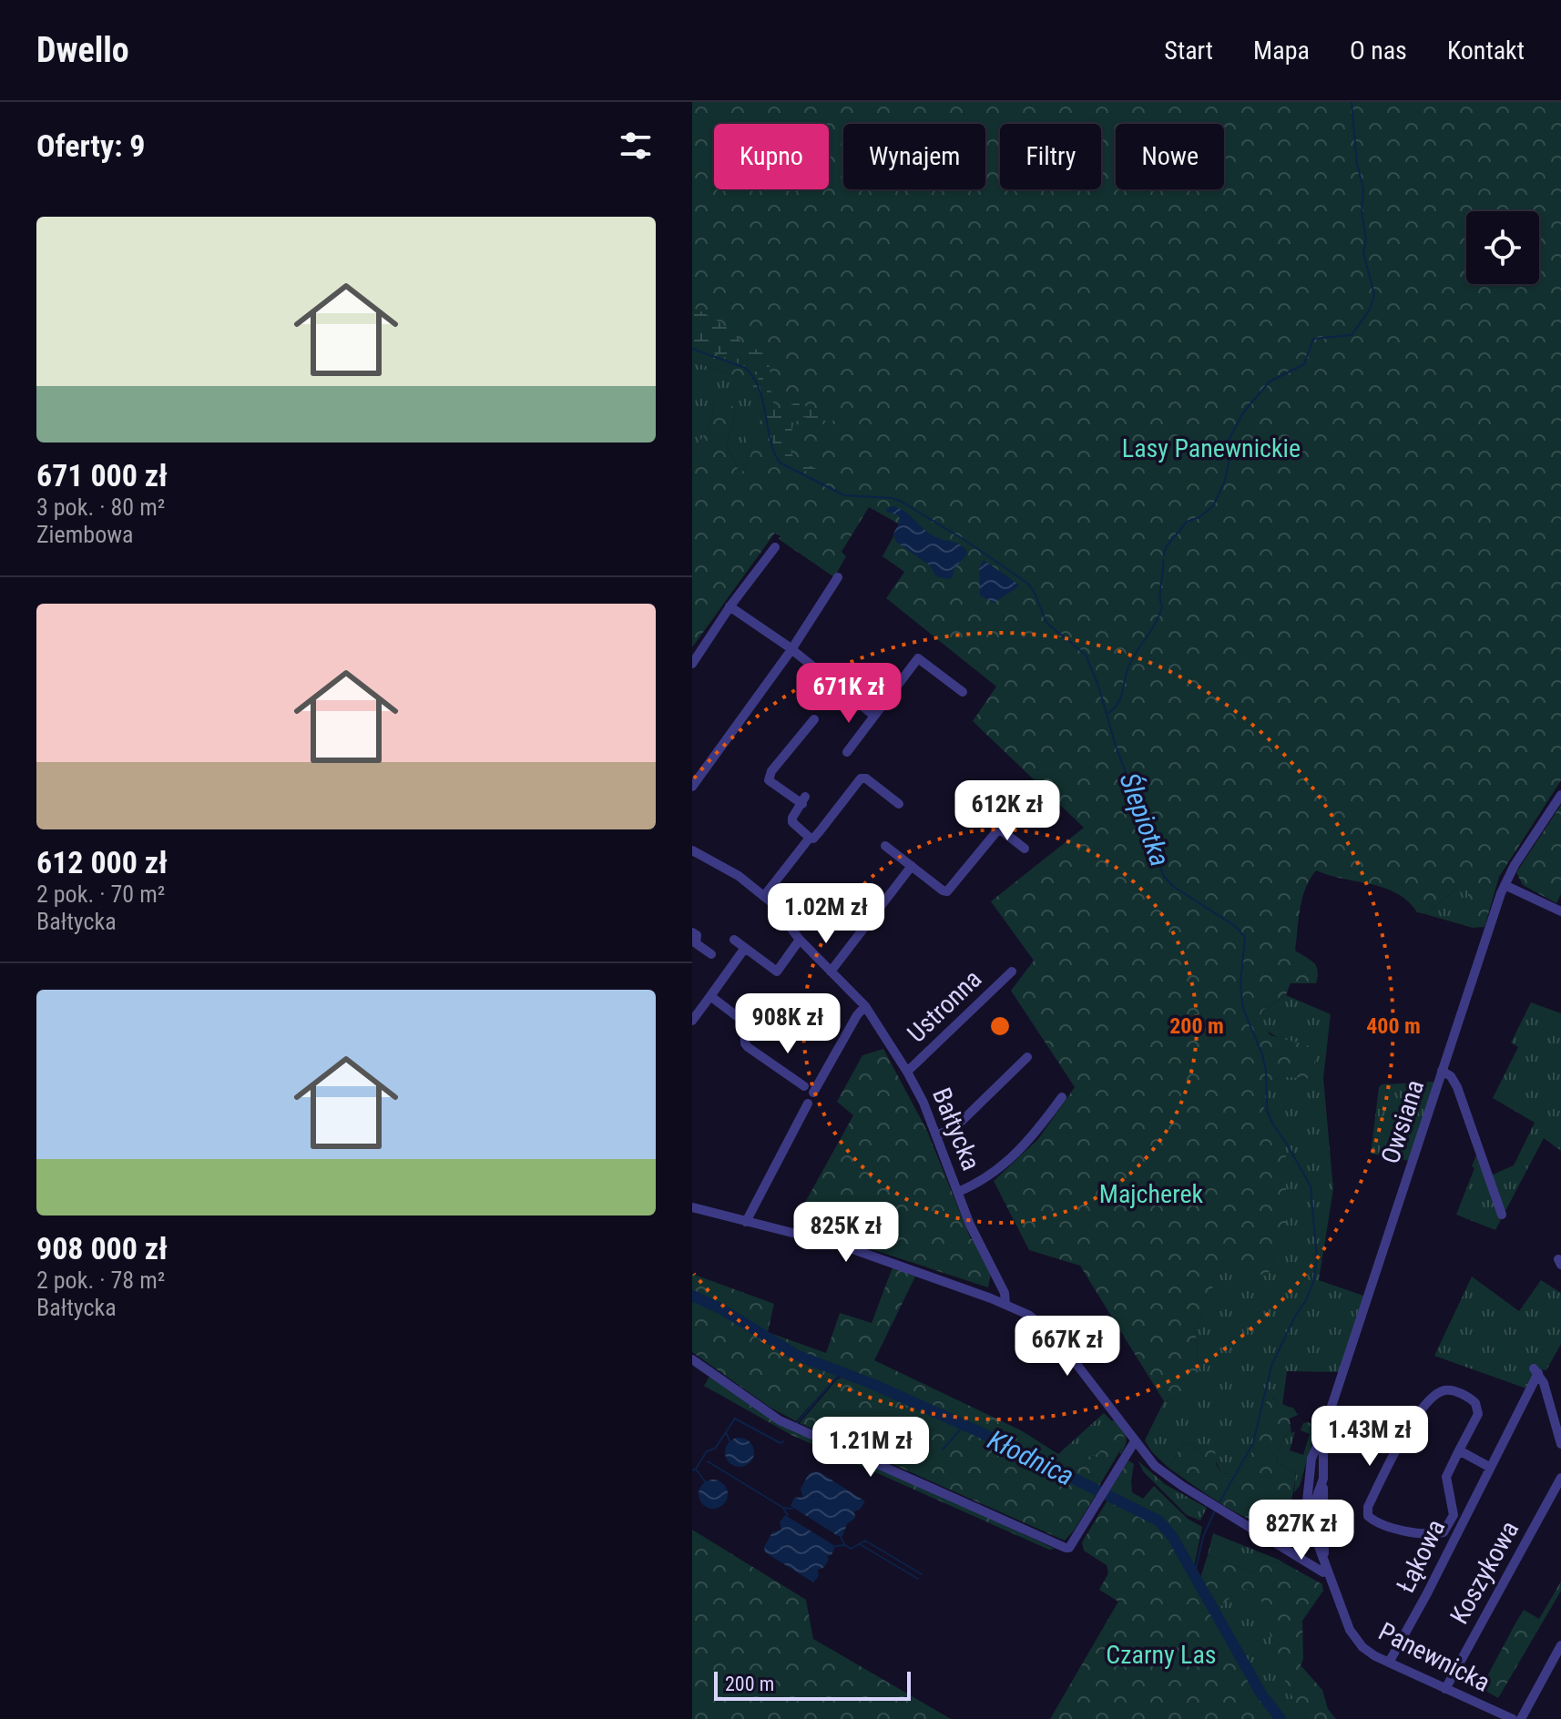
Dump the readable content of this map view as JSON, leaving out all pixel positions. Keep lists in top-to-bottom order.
{
  "streets": {
    "street": [
      "Ustronna",
      "Owsiana",
      "Bałtycka",
      "Łąkowa",
      "Koszykowa",
      "Panewnicka"
    ]
  },
  "crossings": [
    ["Ustronna", "Bałtycka"],
    ["Owsiana", "Panewnicka"],
    ["Łąkowa", "Panewnicka"],
    ["Koszykowa", "Panewnicka"]
  ],
  "water": ["Ślepiotka", "Kłodnica"],
  "parks": ["Lasy Panewnickie", "Majcherek", "Czarny Las"],
  "scale_bar": "200 m",
  "page": {
    "header": "Dwello",
    "nav": [
      "Start",
      "Mapa",
      "O nas",
      "Kontakt"
    ],
    "heading": "Oferty: 9",
    "chip": [
      "Kupno",
      "Wynajem",
      "Filtry",
      "Nowe"
    ],
    "list": [
      {
        "name": "671 000 zł",
        "note": "3 pok. · 80 m² · Ziembowa"
      },
      {
        "name": "612 000 zł",
        "note": "2 pok. · 70 m² · Bałtycka"
      },
      {
        "name": "908 000 zł",
        "note": "2 pok. · 78 m² · Bałtycka"
      }
    ],
    "price": [
      "671K zł",
      "612K zł",
      "1.02M zł",
      "908K zł",
      "825K zł",
      "667K zł",
      "1.43M zł",
      "1.21M zł",
      "827K zł"
    ],
    "scale": "200 m"
  },
  "rings": ["200 m", "400 m"]
}
